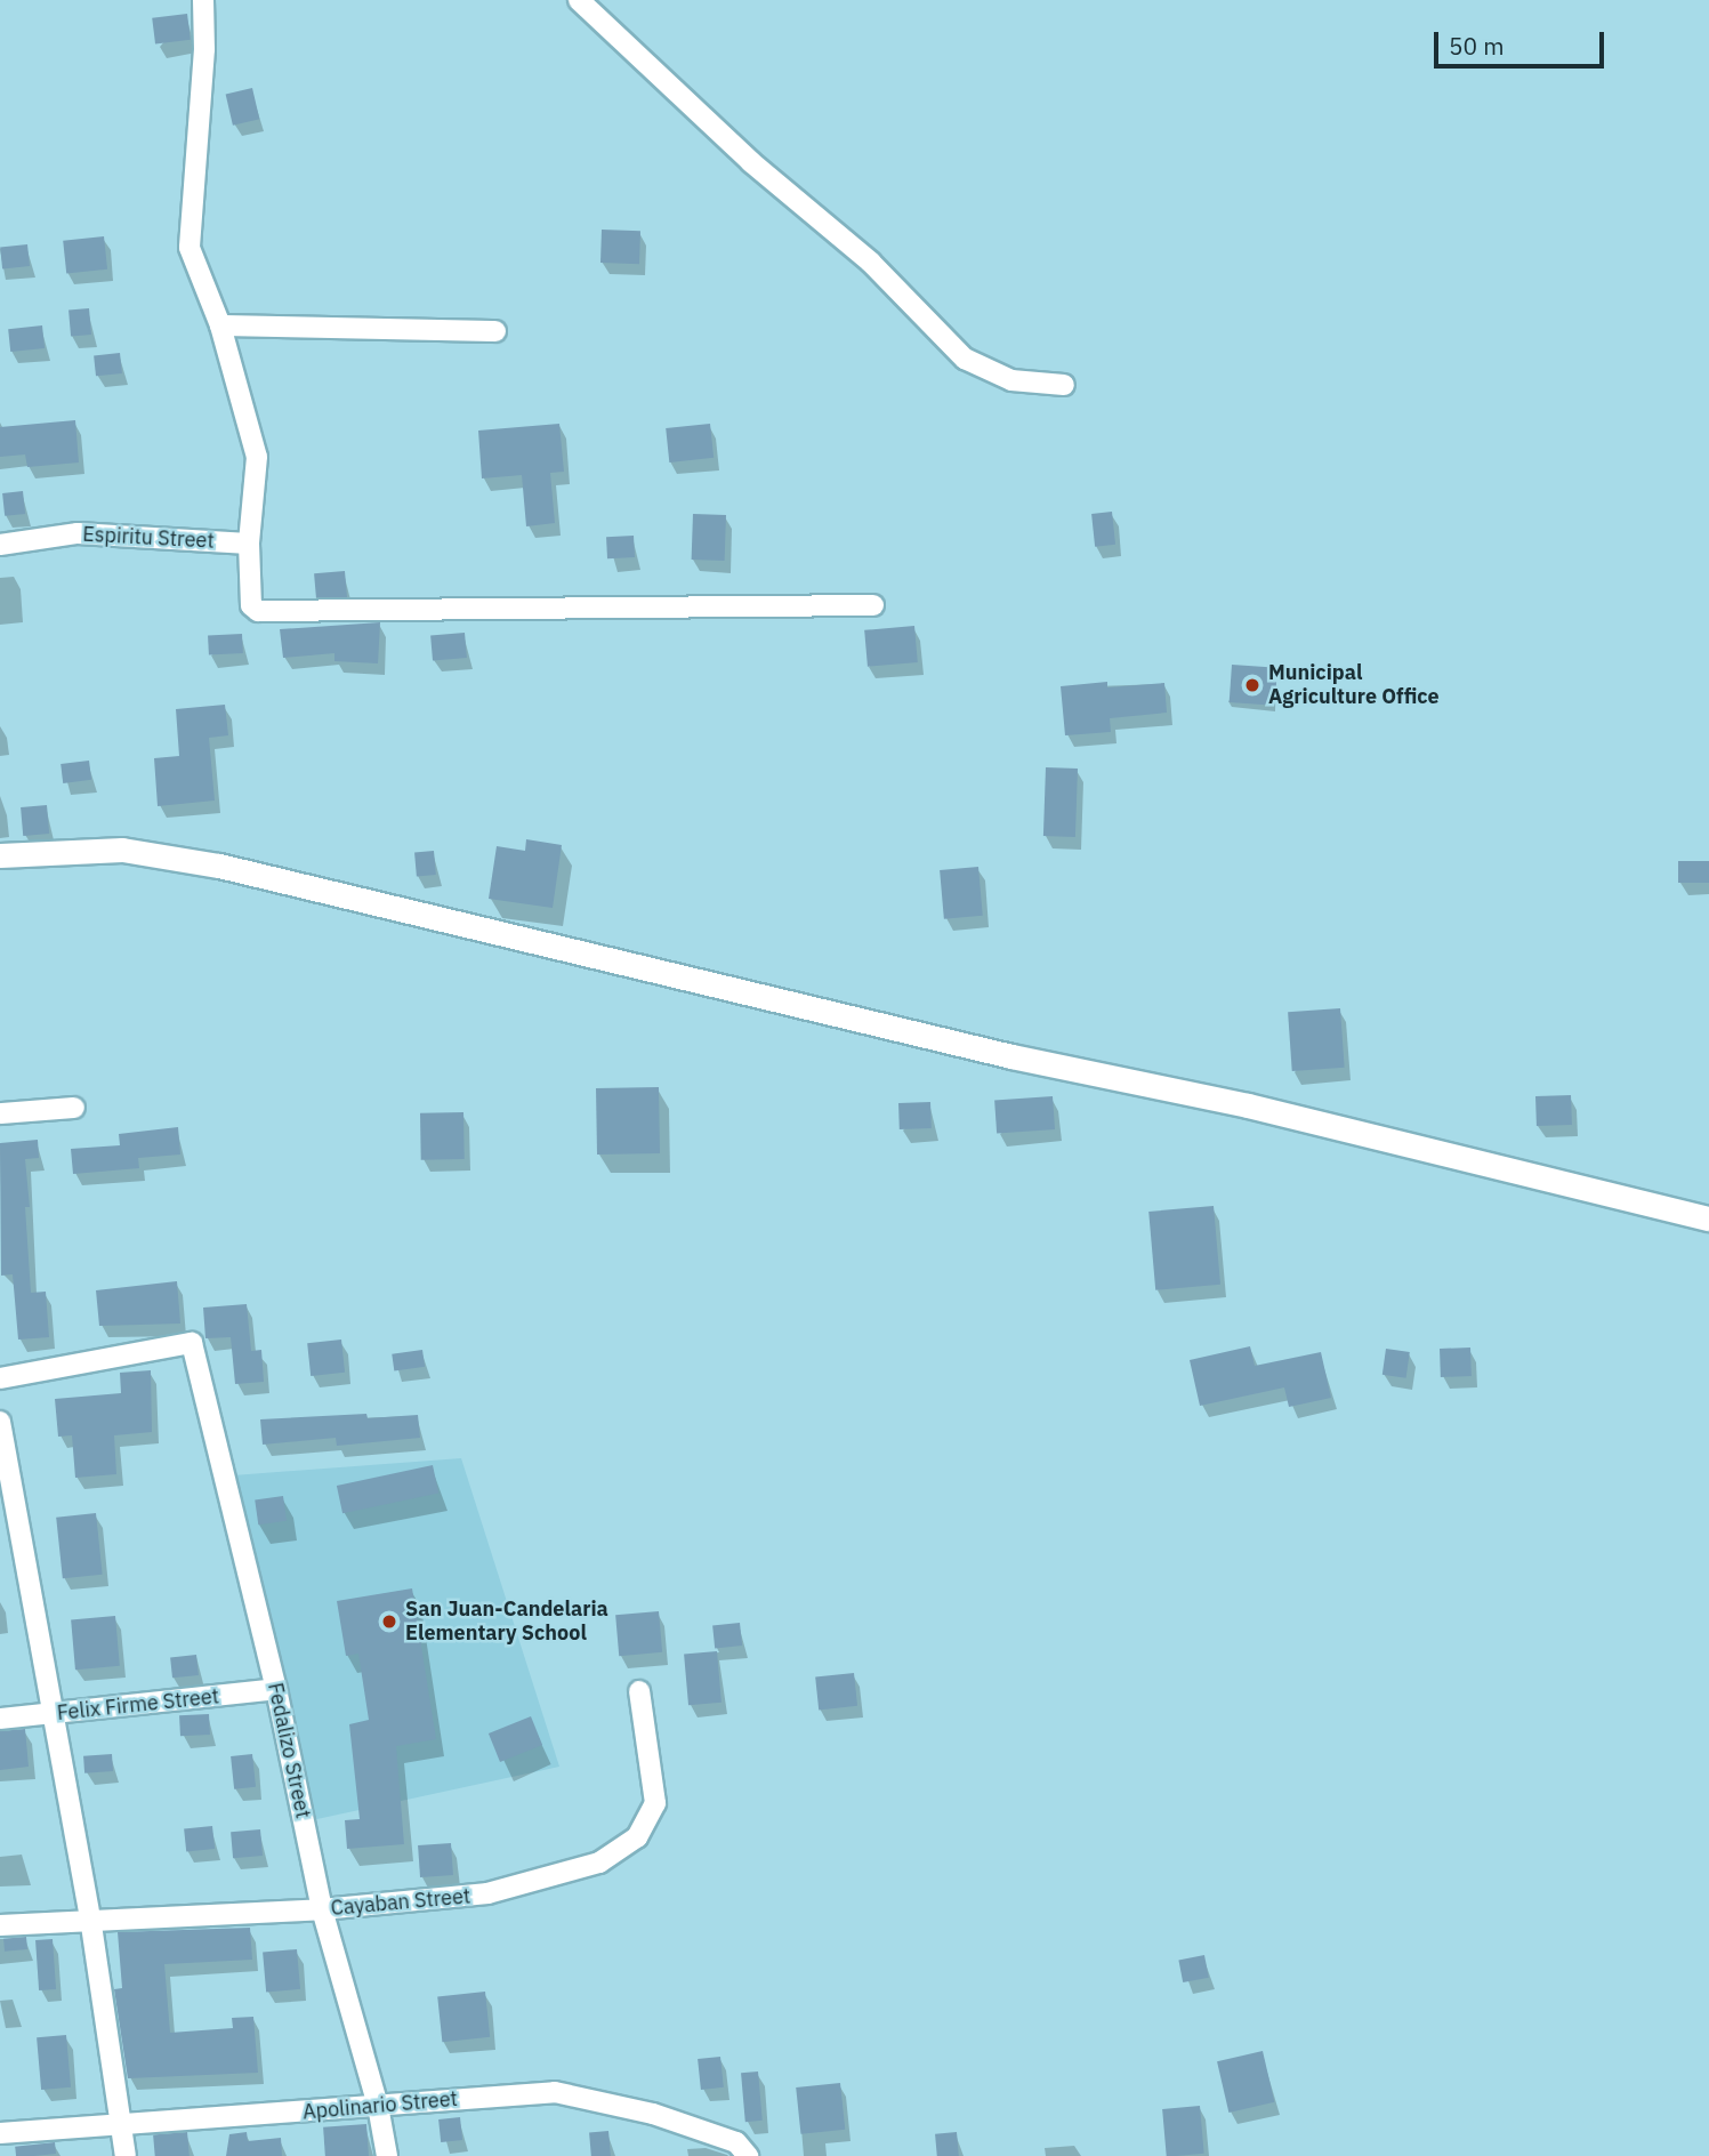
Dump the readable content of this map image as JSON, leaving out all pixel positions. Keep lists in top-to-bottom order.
{
  "streets": {
    "street": [
      "Espiritu Street",
      "Felix Firme Street",
      "Fedalizo Street",
      "Cayaban Street",
      "Apolinario Street"
    ]
  },
  "crossings": [
    ["Felix Firme Street", "Fedalizo Street"],
    ["Fedalizo Street", "Cayaban Street"],
    ["Fedalizo Street", "Apolinario Street"]
  ],
  "places": ["Municipal Agriculture Office", "San Juan-Candelaria Elementary School"],
  "scale_bar": "50 m"
}
